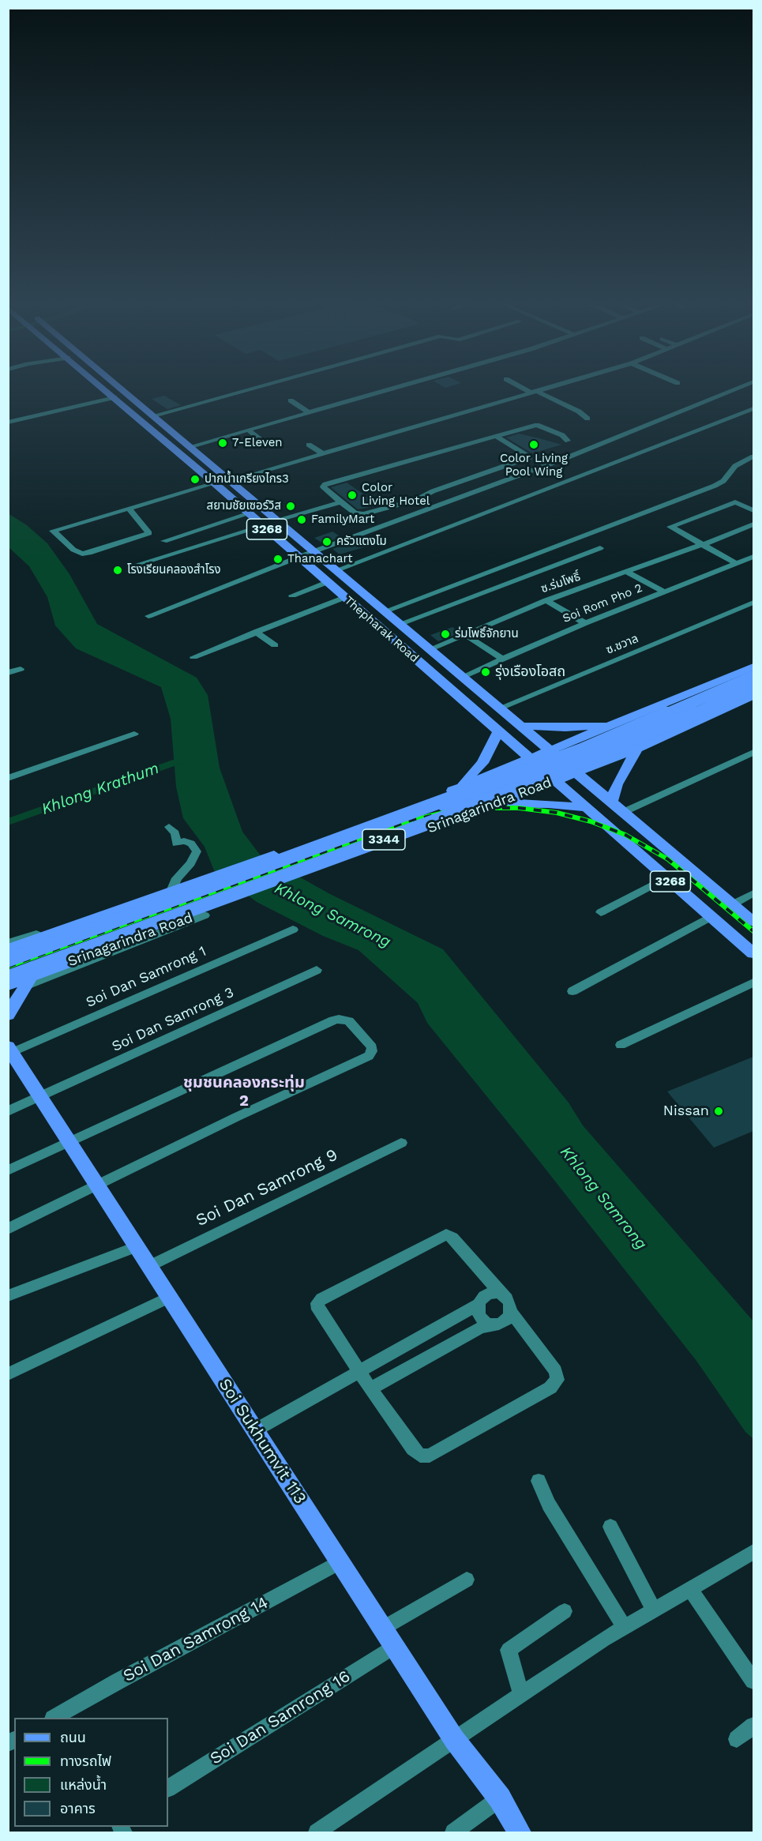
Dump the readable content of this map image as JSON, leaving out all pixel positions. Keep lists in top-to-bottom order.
{
  "streets": {
    "main road": [
      "3268",
      "Thepharak Road",
      "Srinagarindra Road",
      "3344",
      "Soi Sukhumvit 113"
    ],
    "street": [
      "ซ.ร่มโพธิ์",
      "Soi Rom Pho 2",
      "ซ.ชวาล",
      "Soi Dan Samrong 1",
      "Soi Dan Samrong 3",
      "Soi Dan Samrong 9",
      "Soi Dan Samrong 14",
      "Soi Dan Samrong 16"
    ]
  },
  "crossings": [
    ["ซ.ร่มโพธิ์", "Thepharak Road"],
    ["Soi Rom Pho 2", "Thepharak Road"],
    ["Thepharak Road", "ซ.ชวาล"],
    ["Thepharak Road", "Srinagarindra Road"],
    ["Soi Dan Samrong 1", "Soi Sukhumvit 113"],
    ["Soi Dan Samrong 3", "Soi Sukhumvit 113"],
    ["Soi Dan Samrong 9", "Soi Sukhumvit 113"],
    ["Soi Sukhumvit 113", "Soi Dan Samrong 14"],
    ["Soi Sukhumvit 113", "Soi Dan Samrong 16"]
  ],
  "districts": ["ชุมชนคลองกระทุ่ม 2"],
  "water": ["Khlong Krathum", "Khlong Samrong"],
  "places": [
    "7-Eleven",
    "Color Living Pool Wing",
    "ปากน้ำเกรียงไกร3",
    "Color Living Hotel",
    "สยามชัยเซอร์วิส",
    "FamilyMart",
    "ครัวแตงโม",
    "Thanachart",
    "โรงเรียนคลองสำโรง",
    "ร่มโพธิ์จักยาน",
    "รุ่งเรืองโอสถ",
    "Nissan"
  ],
  "legend": [
    "ถนน",
    "ทางรถไฟ",
    "แหล่งน้ำ",
    "อาคาร"
  ]
}
